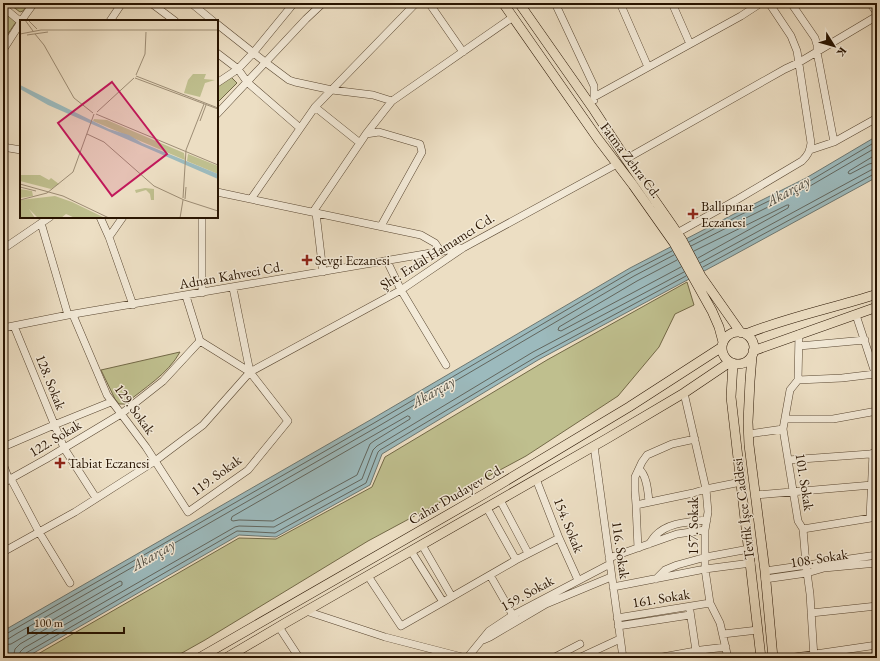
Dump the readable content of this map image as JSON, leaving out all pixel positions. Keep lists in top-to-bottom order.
{
  "streets": {
    "main road": ["Fatma Zehra Cd.", "Cahar Dudayev Cd.", "Tevfik İşce Caddesi"],
    "street": [
      "Şht. Erdal Hamamcı Cd.",
      "Adnan Kahveci Cd.",
      "128. Sokak",
      "129. Sokak",
      "122. Sokak",
      "119. Sokak",
      "101. Sokak",
      "154. Sokak",
      "157. Sokak",
      "116. Sokak",
      "108. Sokak",
      "159. Sokak",
      "161. Sokak"
    ]
  },
  "crossings": [
    ["Fatma Zehra Cd.", "Şht. Erdal Hamamcı Cd."],
    ["Fatma Zehra Cd.", "Cahar Dudayev Cd."],
    ["Fatma Zehra Cd.", "Tevfik İşce Caddesi"],
    ["Şht. Erdal Hamamcı Cd.", "Adnan Kahveci Cd."],
    ["Şht. Erdal Hamamcı Cd.", "128. Sokak"],
    ["Şht. Erdal Hamamcı Cd.", "129. Sokak"],
    ["Şht. Erdal Hamamcı Cd.", "119. Sokak"],
    ["Adnan Kahveci Cd.", "128. Sokak"],
    ["Adnan Kahveci Cd.", "129. Sokak"],
    ["128. Sokak", "122. Sokak"],
    ["129. Sokak", "122. Sokak"],
    ["129. Sokak", "119. Sokak"],
    ["101. Sokak", "108. Sokak"],
    ["Cahar Dudayev Cd.", "Tevfik İşce Caddesi"],
    ["Cahar Dudayev Cd.", "154. Sokak"],
    ["Cahar Dudayev Cd.", "157. Sokak"],
    ["Cahar Dudayev Cd.", "116. Sokak"],
    ["Tevfik İşce Caddesi", "108. Sokak"],
    ["154. Sokak", "159. Sokak"],
    ["157. Sokak", "159. Sokak"],
    ["157. Sokak", "161. Sokak"],
    ["116. Sokak", "159. Sokak"],
    ["116. Sokak", "161. Sokak"]
  ],
  "water": ["Akarçay"],
  "places": {
    "health": ["Ballıpınar Eczanesi", "Sevgi Eczanesi", "Tabiat Eczanesi"]
  },
  "scale_bar": "100 m",
  "north": "bottom right"
}
